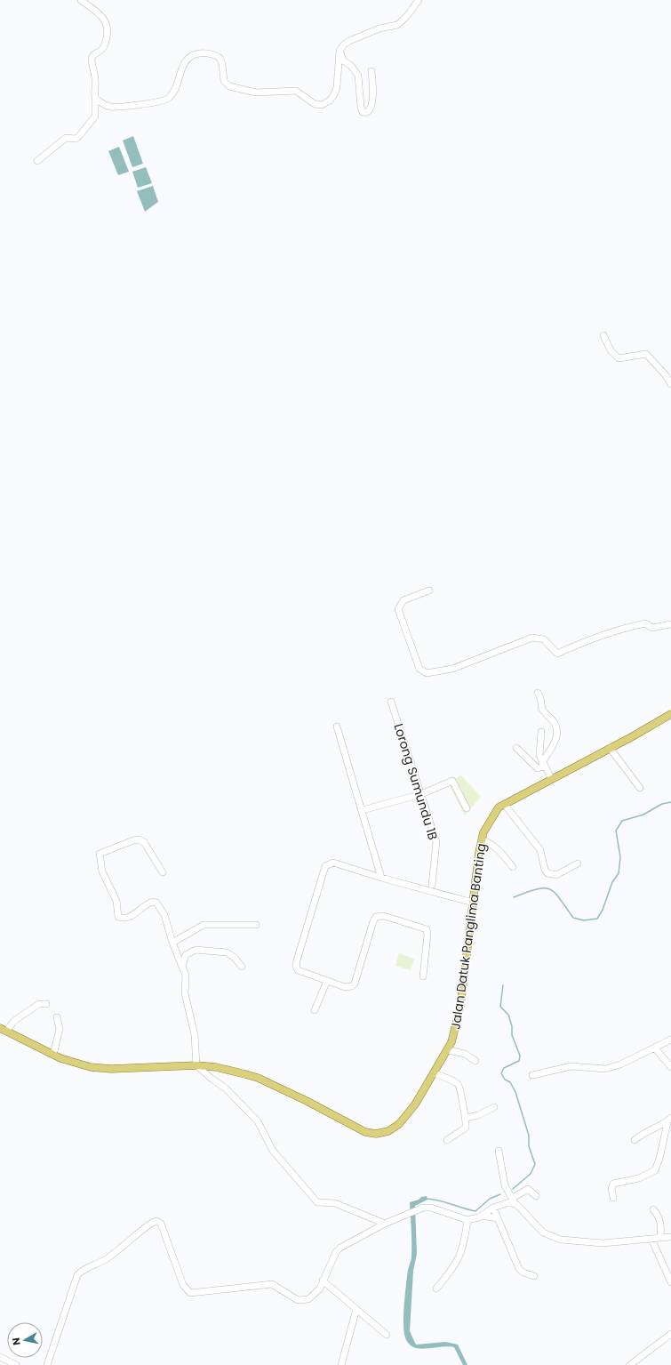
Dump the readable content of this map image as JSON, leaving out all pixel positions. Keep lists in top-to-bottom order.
{
  "streets": {
    "main road": ["Jalan Datuk Panglima Banting"],
    "street": ["Lorong Sumundu 1B"]
  },
  "north": "left"
}
